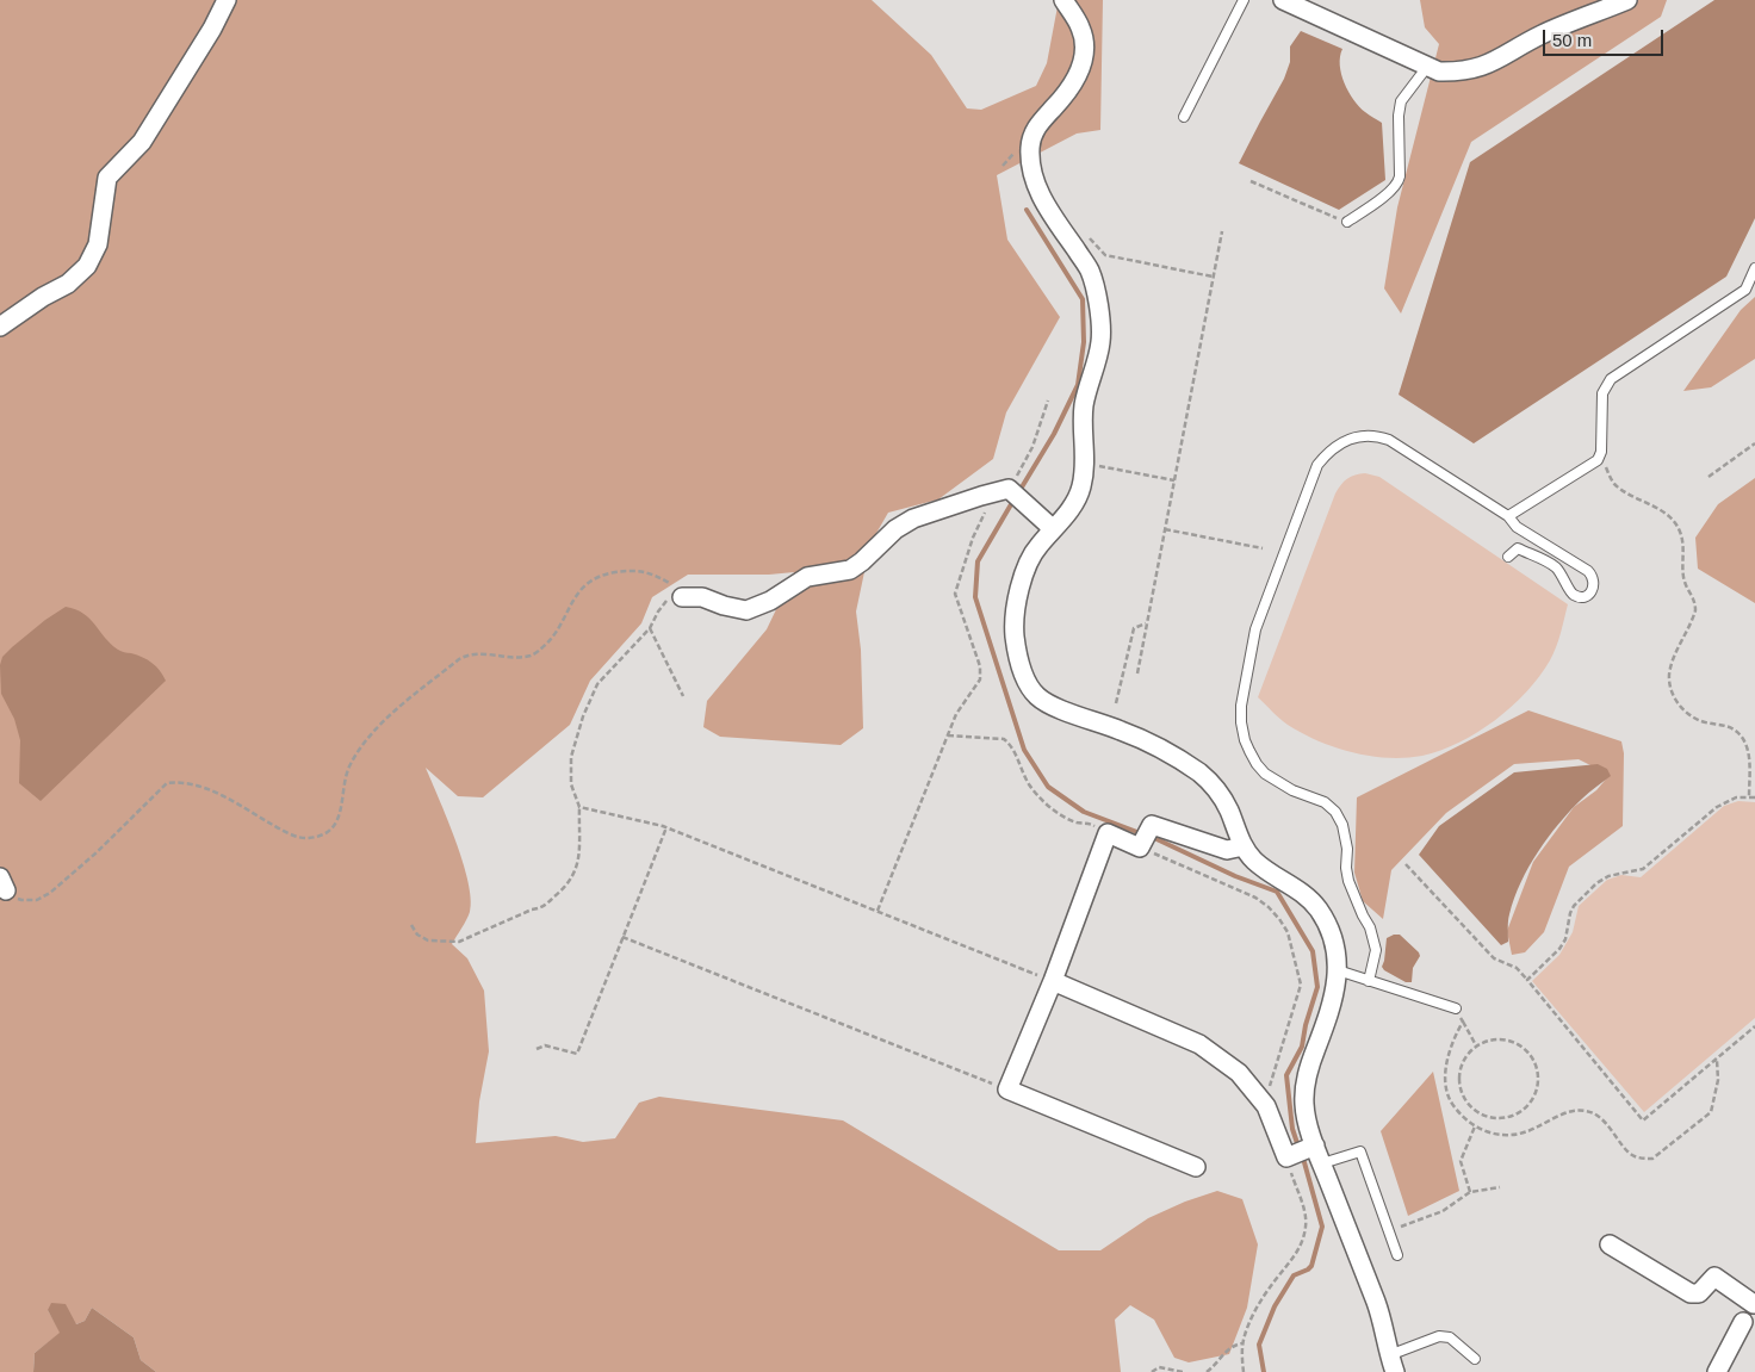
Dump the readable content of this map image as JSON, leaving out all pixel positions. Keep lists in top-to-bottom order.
{
  "scale_bar": "50 m"
}
